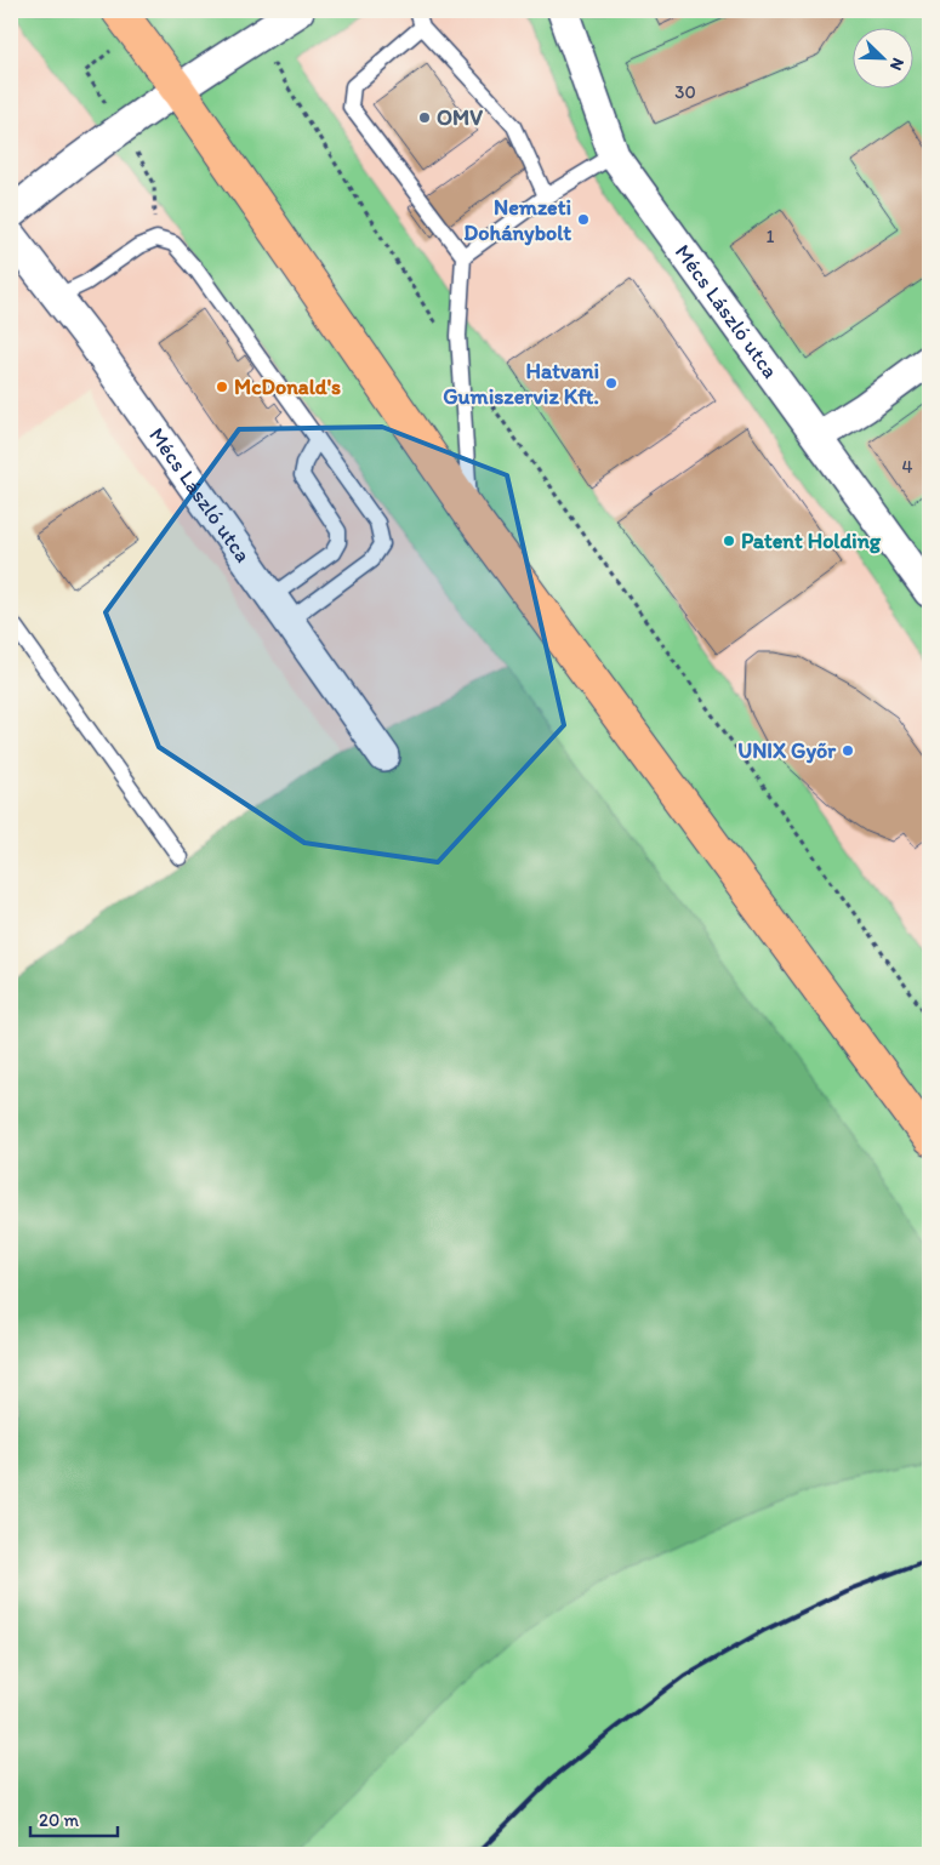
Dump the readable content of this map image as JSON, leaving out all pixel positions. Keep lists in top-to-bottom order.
{
  "streets": {
    "street": ["Mécs László utca"]
  },
  "places": [
    "OMV",
    "Nemzeti Dohánybolt",
    "Hatvani Gumiszerviz Kft.",
    "McDonald's",
    "Patent Holding",
    "UNIX Győr"
  ],
  "house_numbers": ["30", "1", "4"],
  "scale_bar": "20 m",
  "north": "bottom right"
}
